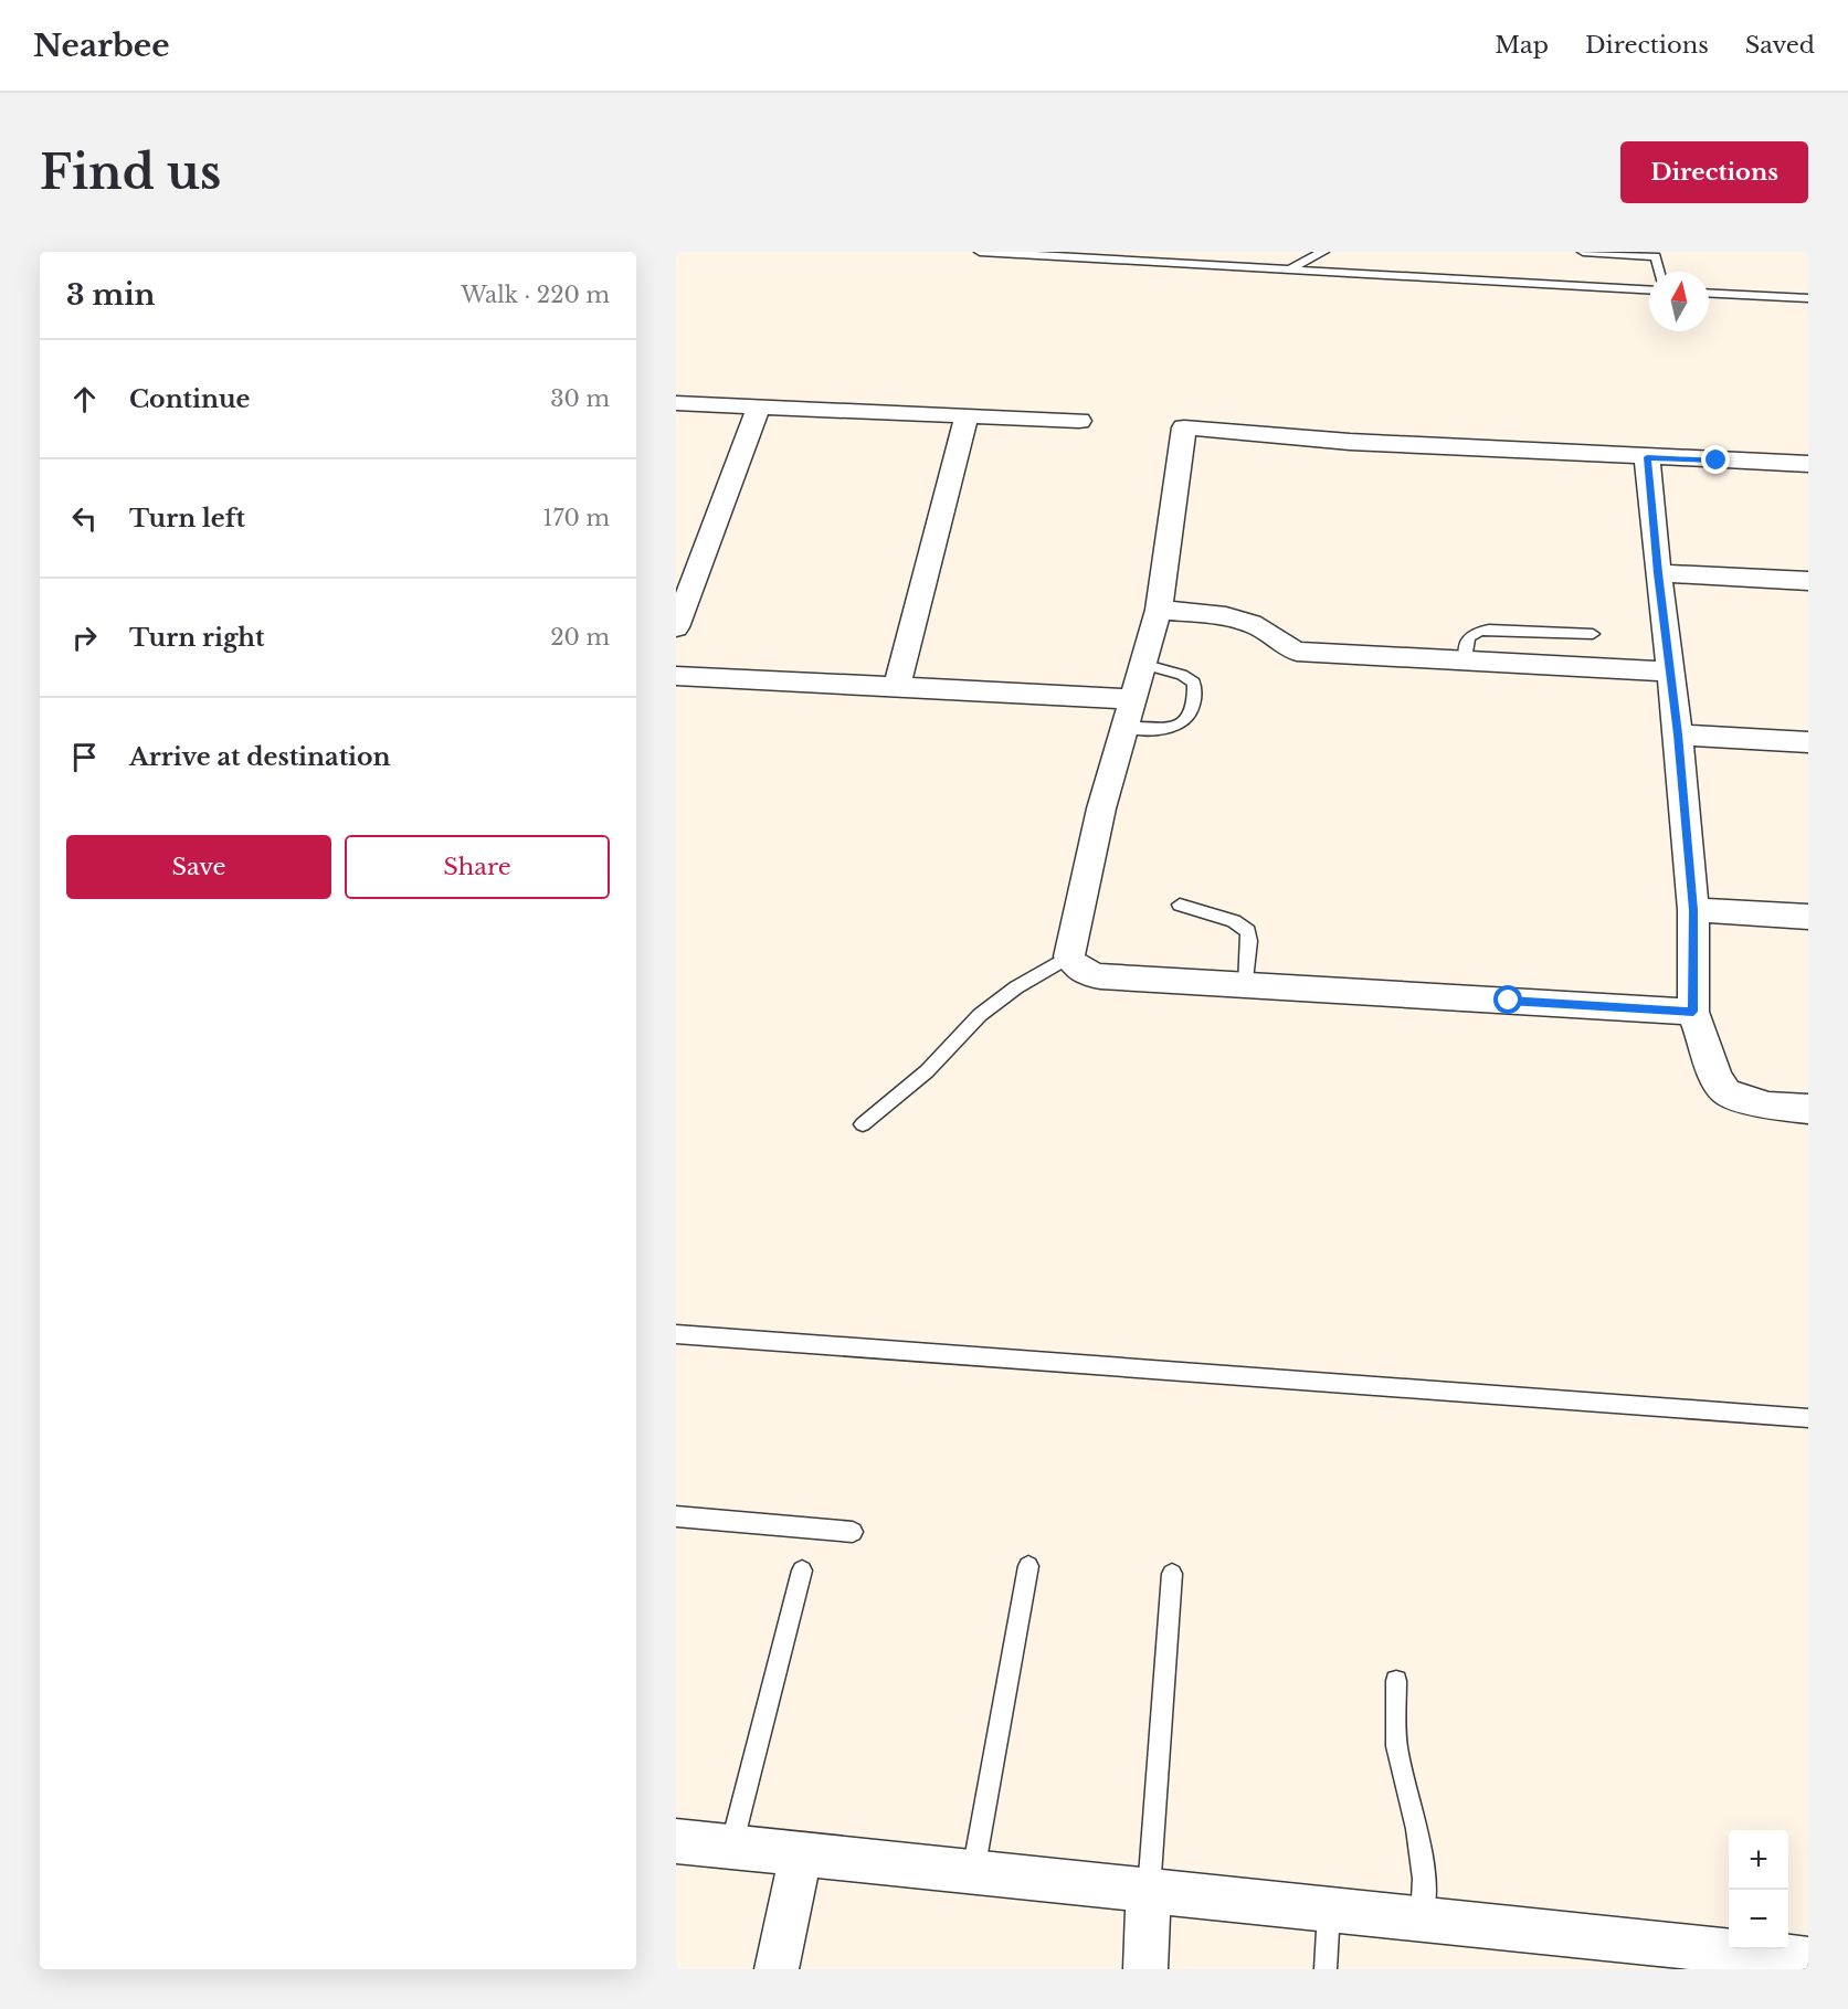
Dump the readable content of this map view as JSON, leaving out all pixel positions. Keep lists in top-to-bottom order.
{
  "north": "top",
  "page": {
    "header": "Nearbee",
    "nav": ["Map", "Directions", "Saved"],
    "buttons": [
      "Directions",
      ["Save", "Share"]
    ],
    "title": "Find us",
    "heading": ["3 min", "Walk · 220 m"],
    "list": [
      ["Continue", "30 m"],
      ["Turn left", "170 m"],
      ["Turn right", "20 m"],
      "Arrive at destination"
    ],
    "map_buttons": ["+", "−"]
  }
}
